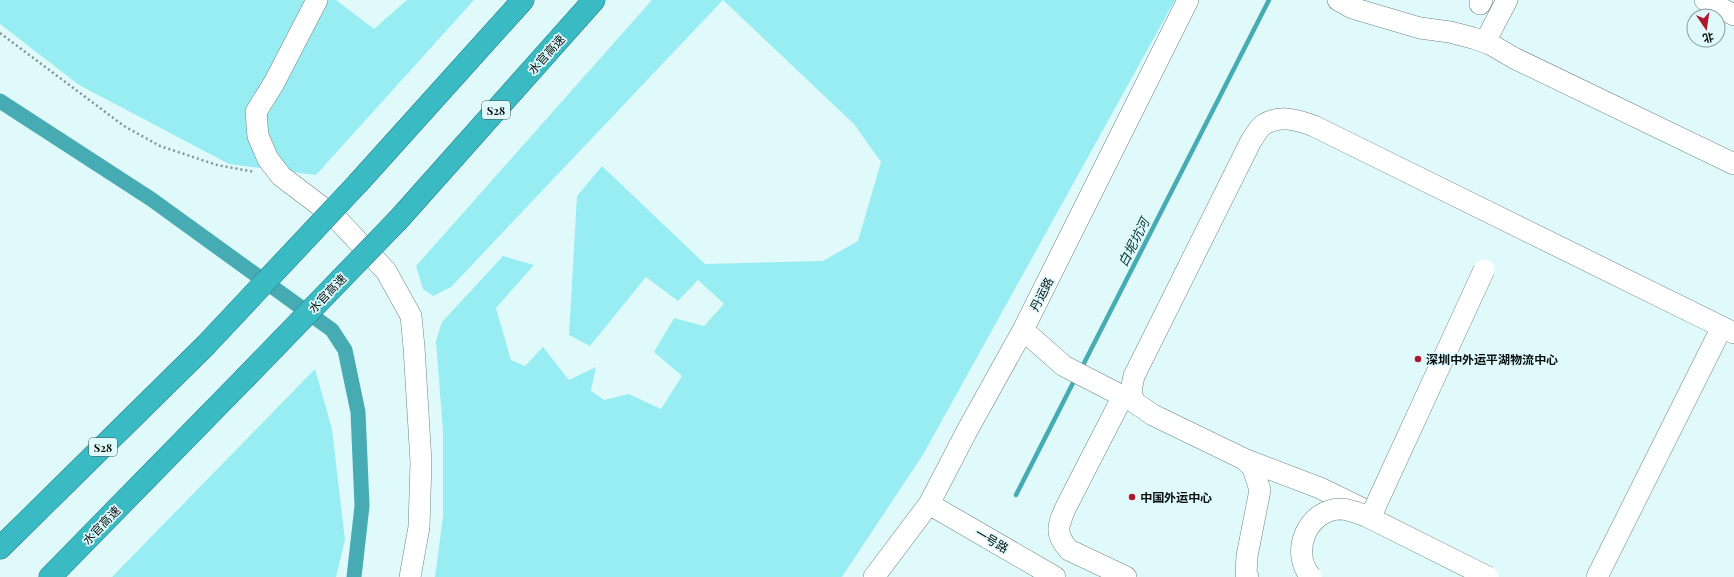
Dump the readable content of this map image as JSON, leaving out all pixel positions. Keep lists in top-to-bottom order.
{
  "streets": {
    "highway": ["水官高速", "S28"],
    "street": ["丹运路", "一号路"]
  },
  "crossings": [
    ["丹运路", "一号路"]
  ],
  "water": ["白坭坑河"],
  "places": ["深圳中外运平湖物流中心", "中国外运中心"],
  "north": "bottom"
}
